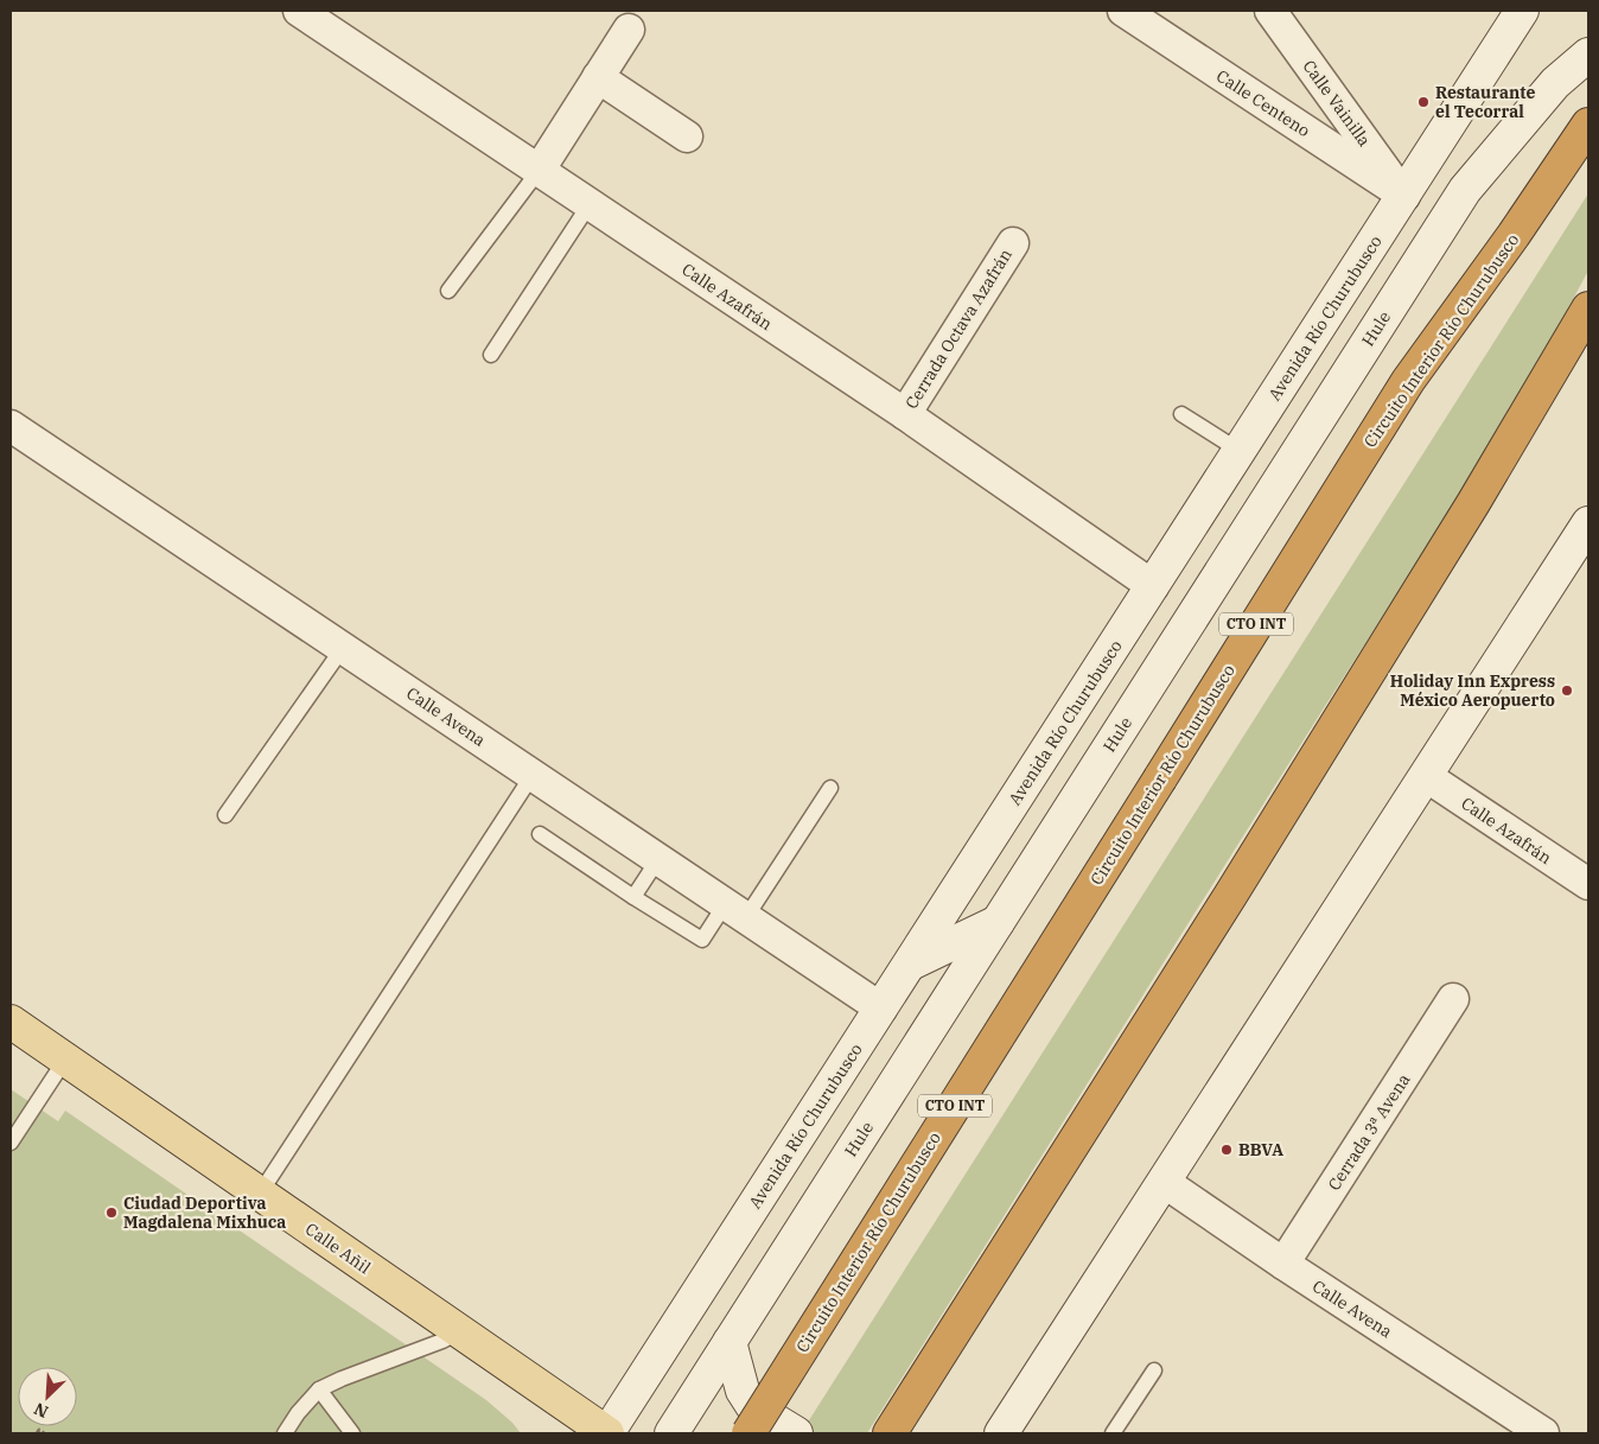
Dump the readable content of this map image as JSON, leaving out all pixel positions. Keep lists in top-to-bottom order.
{
  "streets": {
    "highway": ["Circuito Interior Río Churubusco", "CTO INT"],
    "main road": ["Avenida Río Churubusco", "Hule", "Calle Añil"],
    "street": [
      "Calle Centeno",
      "Calle Vainilla",
      "Calle Azafrán",
      "Cerrada Octava Azafrán",
      "Calle Avena",
      "Cerrada 3ª Avena"
    ]
  },
  "crossings": [
    ["Calle Centeno", "Calle Vainilla"],
    ["Calle Centeno", "Avenida Río Churubusco"],
    ["Calle Vainilla", "Avenida Río Churubusco"],
    ["Calle Azafrán", "Avenida Río Churubusco"],
    ["Calle Azafrán", "Cerrada Octava Azafrán"],
    ["Avenida Río Churubusco", "Calle Avena"],
    ["Avenida Río Churubusco", "Calle Añil"],
    ["Calle Avena", "Cerrada 3ª Avena"]
  ],
  "places": [
    "Restaurante el Tecorral",
    "Holiday Inn Express México Aeropuerto",
    "BBVA",
    "Ciudad Deportiva Magdalena Mixhuca"
  ],
  "north": "bottom left"
}
